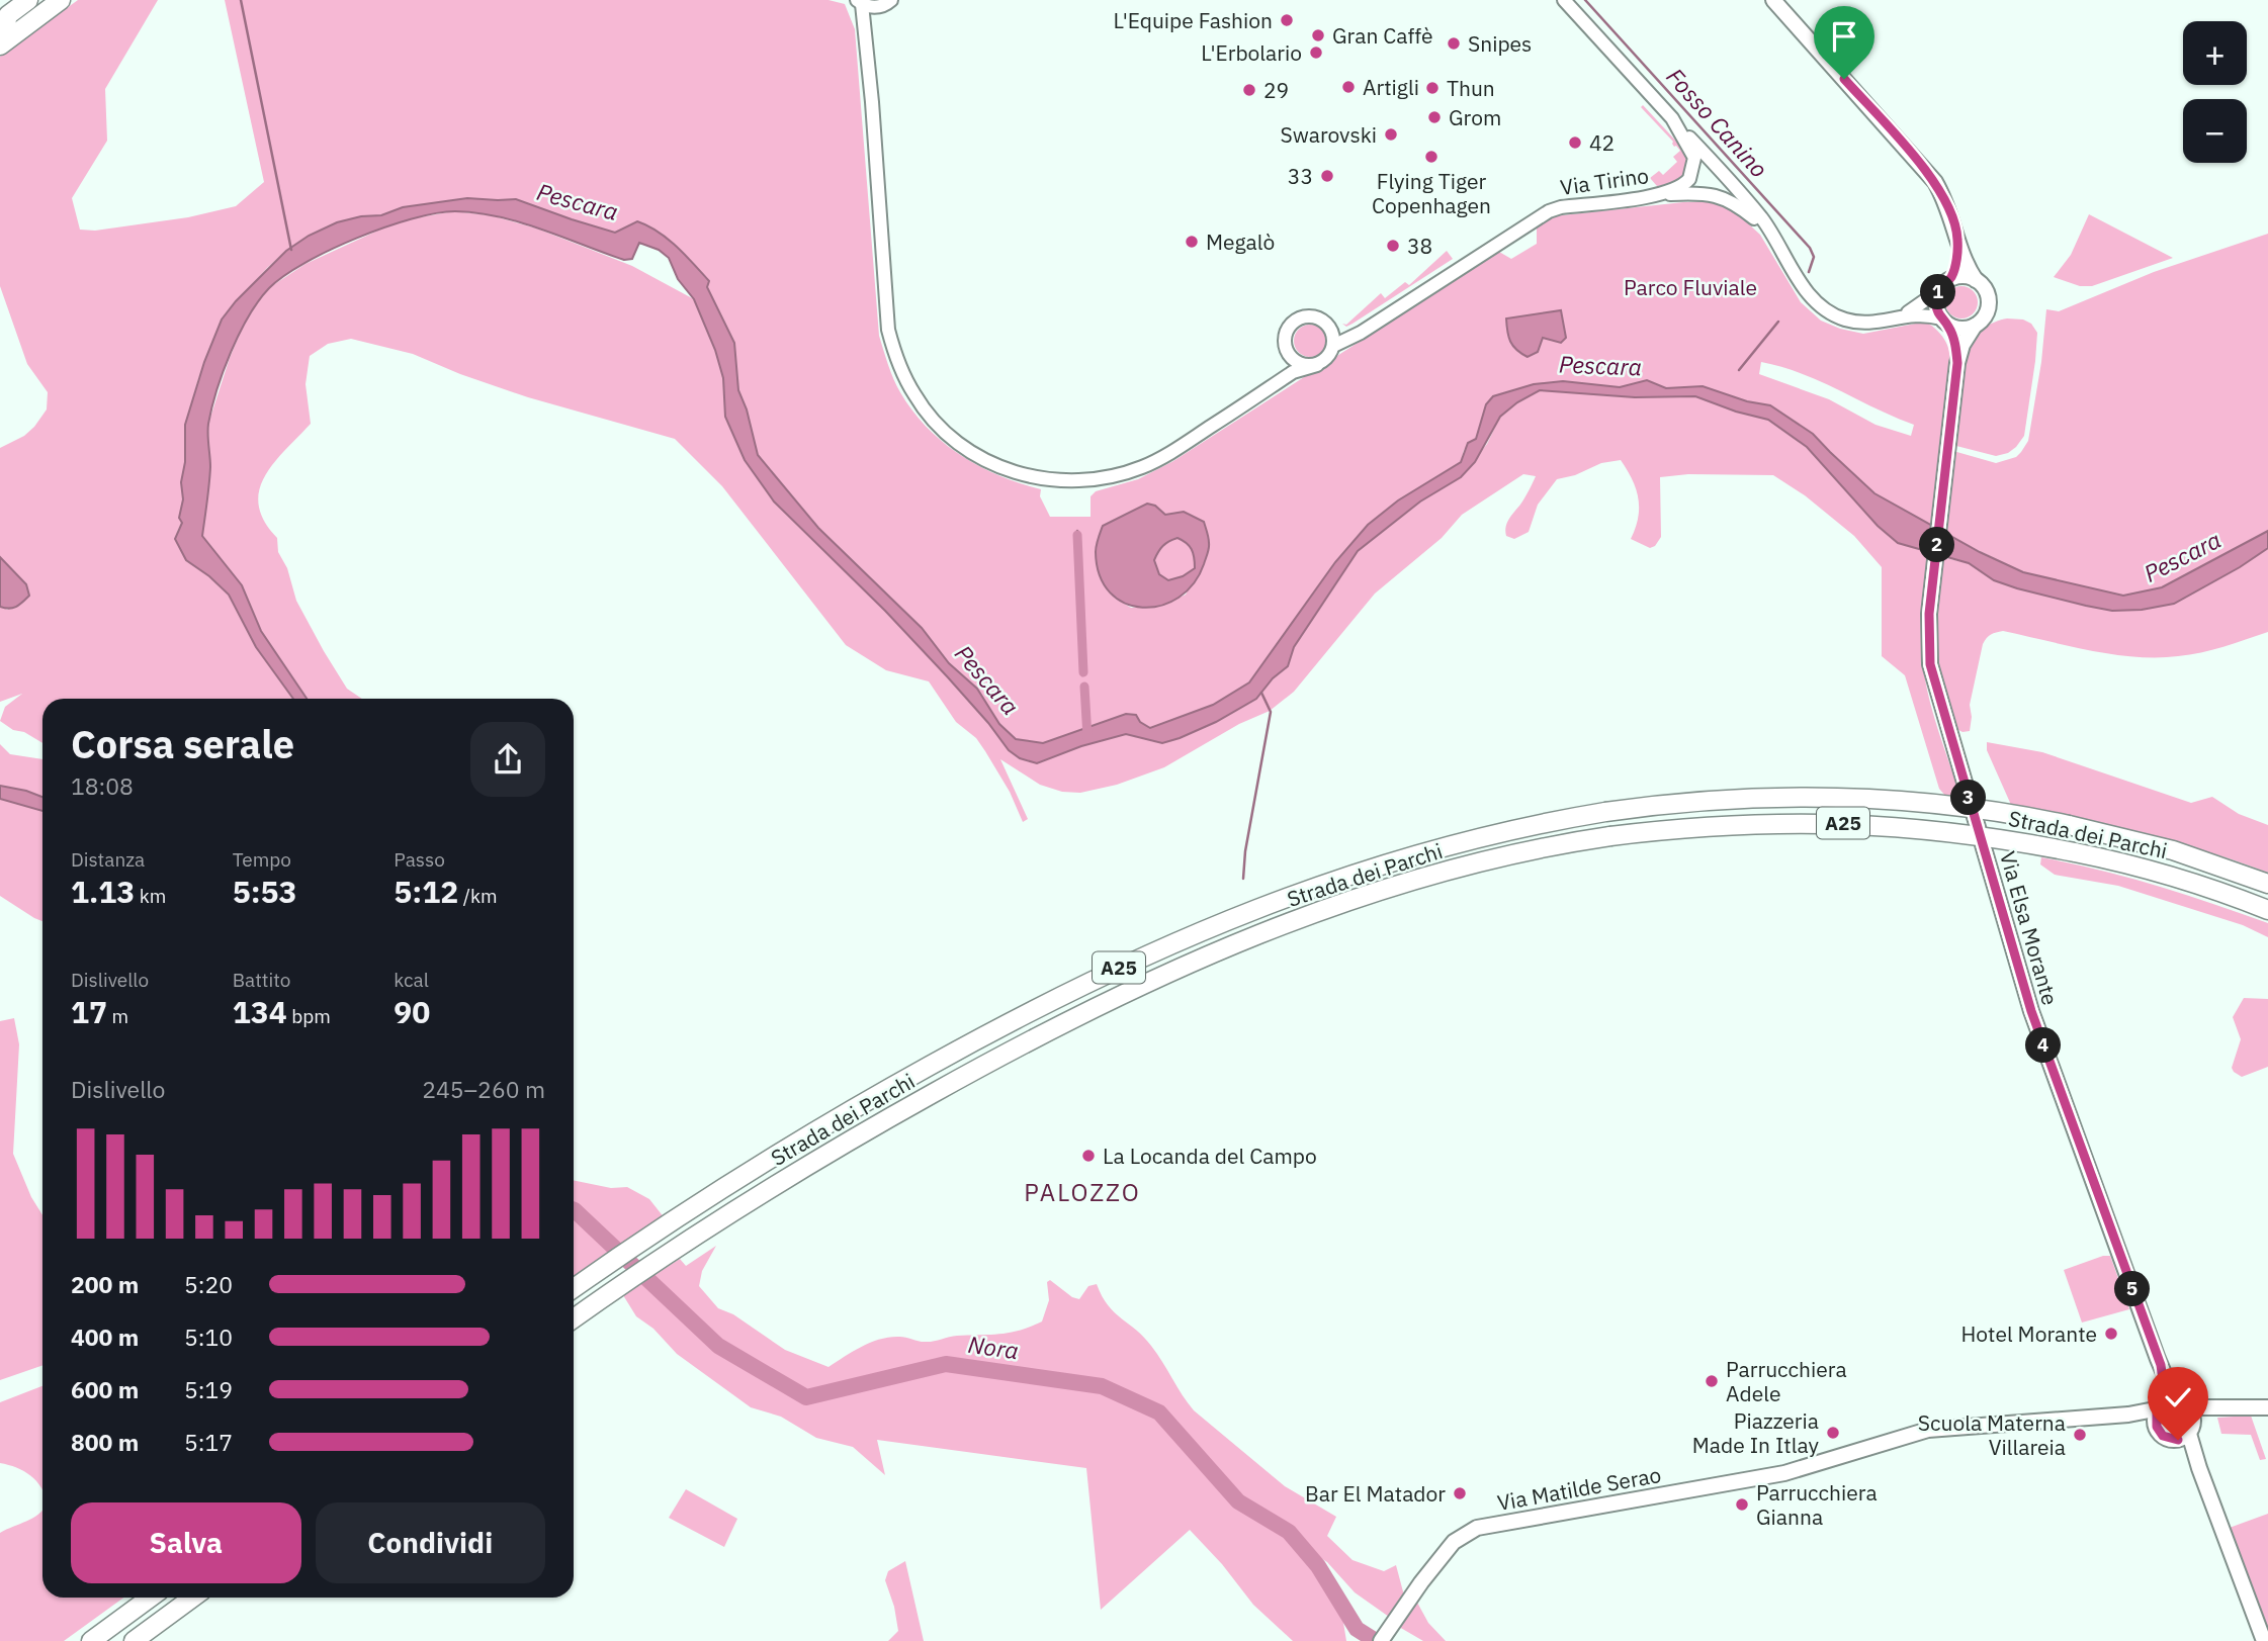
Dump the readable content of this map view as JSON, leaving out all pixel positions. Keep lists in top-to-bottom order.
{
  "streets": {
    "highway": ["A25", "Strada dei Parchi"],
    "main road": ["Via Elsa Morante", "Via Matilde Serao"],
    "street": ["Via Tirino"]
  },
  "crossings": [
    ["Via Elsa Morante", "Via Matilde Serao"]
  ],
  "districts": ["PALOZZO"],
  "water": ["Fosso Canino", "Pescara", "Nora"],
  "parks": ["Parco Fluviale"],
  "places": [
    "L'Equipe Fashion",
    "Gran Caffè",
    "Snipes",
    "L'Erbolario",
    "Artigli",
    "Thun",
    "29",
    "Grom",
    "Swarovski",
    "42",
    "Flying Tiger Copenhagen",
    "33",
    "Megalò",
    "38",
    "La Locanda del Campo",
    "Hotel Morante",
    "Parrucchiera Adele",
    "Piazzeria Made In Itlay",
    "Scuola Materna Villareia",
    "Bar El Matador",
    "Parrucchiera Gianna"
  ],
  "page": {
    "map_buttons": ["+", "−"],
    "pins": [
      "1",
      "2",
      "3",
      "4",
      "5"
    ],
    "heading": ["Corsa serale", "18:08"],
    "stats": [
      ["Distanza", "1.13 km"],
      ["Tempo", "5:53"],
      ["Passo", "5:12 /km"],
      ["Dislivello", "17 m"],
      ["Battito", "134 bpm"],
      ["kcal", "90"]
    ],
    "chart": ["Dislivello", "245–260 m"],
    "list": [
      {
        "name": "200 m",
        "note": "5:20"
      },
      {
        "name": "400 m",
        "note": "5:10"
      },
      {
        "name": "600 m",
        "note": "5:19"
      },
      {
        "name": "800 m",
        "note": "5:17"
      }
    ],
    "buttons": ["Salva", "Condividi"]
  }
}
